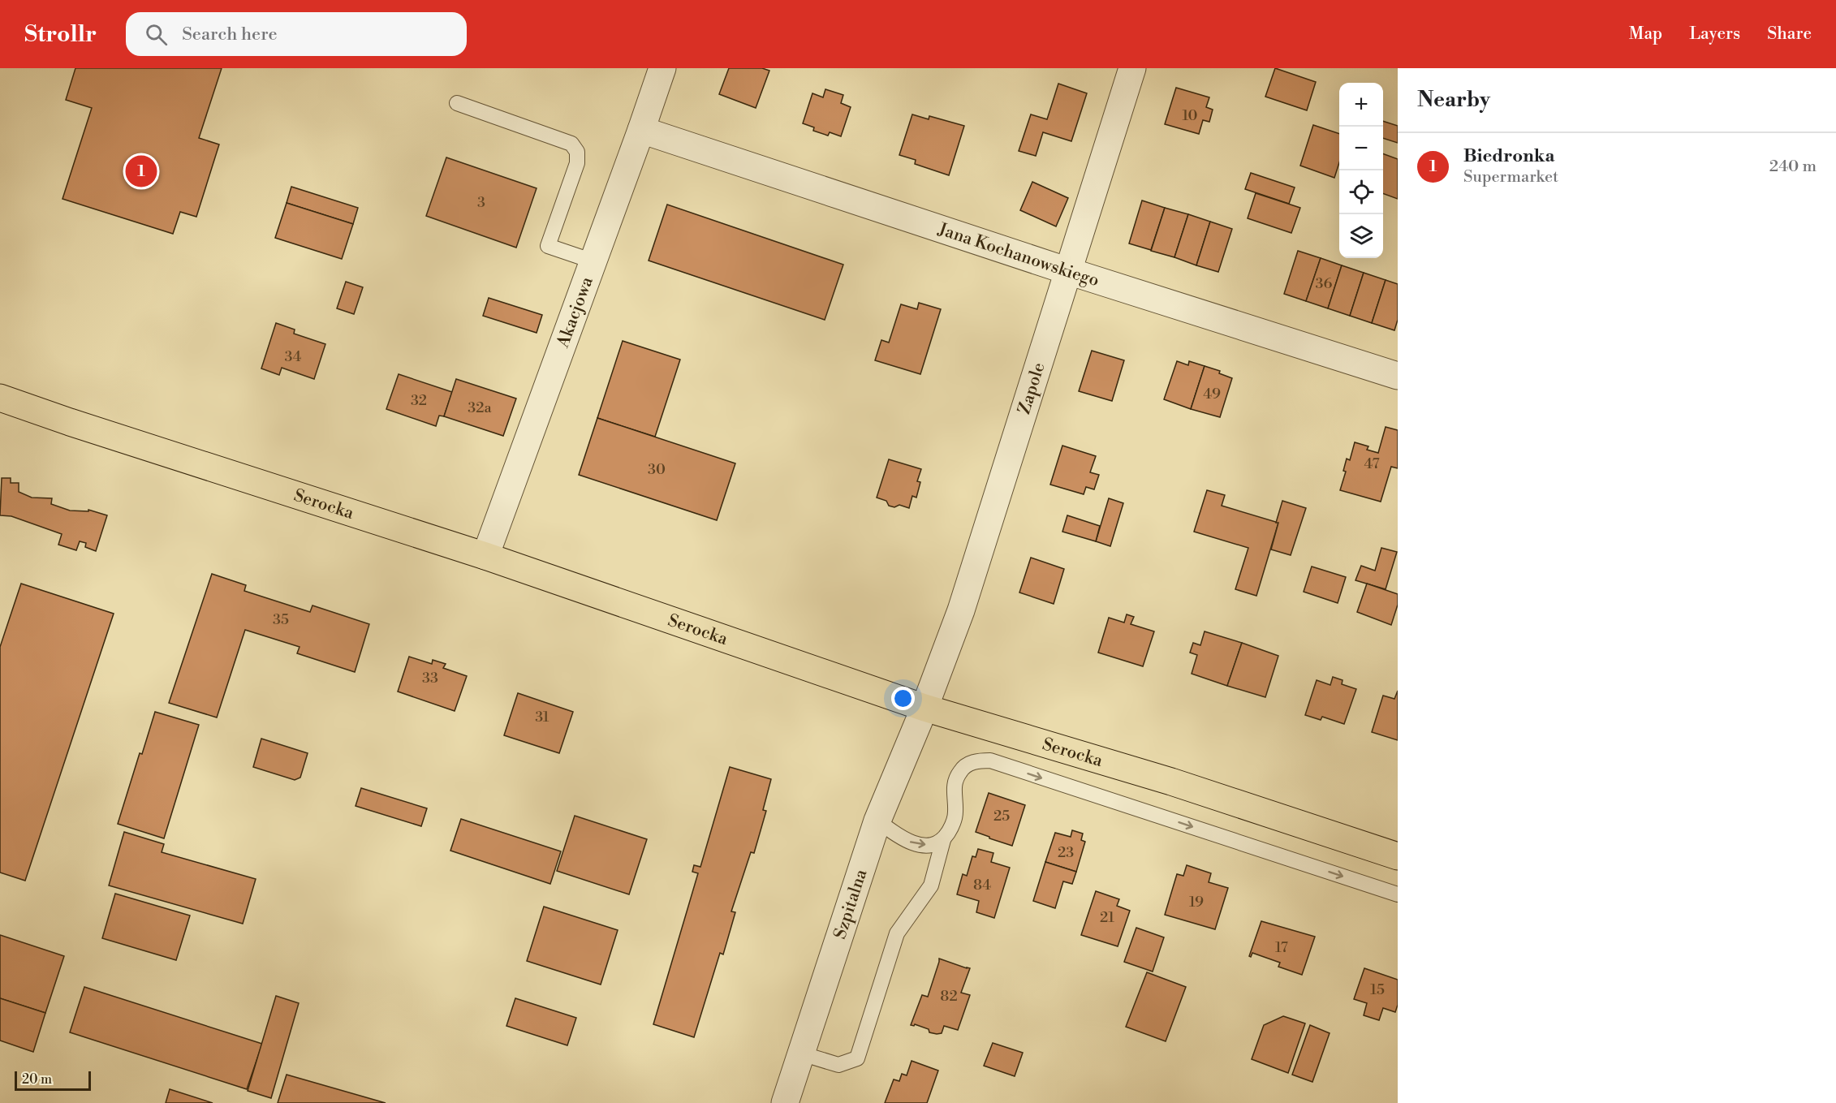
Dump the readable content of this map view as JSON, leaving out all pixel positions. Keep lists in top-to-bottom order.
{
  "streets": {
    "main road": ["Serocka"],
    "street": [
      "Jana Kochanowskiego",
      "Akacjowa",
      "Zapole",
      "Szpitalna"
    ]
  },
  "crossings": [
    ["Jana Kochanowskiego", "Akacjowa"],
    ["Jana Kochanowskiego", "Zapole"],
    ["Akacjowa", "Serocka"],
    ["Zapole", "Serocka"],
    ["Zapole", "Szpitalna"],
    ["Serocka", "Szpitalna"]
  ],
  "house_numbers": [
    "10",
    "3",
    "36",
    "34",
    "49",
    "32",
    "32a",
    "47",
    "30",
    "35",
    "33",
    "31",
    "25",
    "23",
    "84",
    "19",
    "21",
    "17",
    "15",
    "82"
  ],
  "scale_bar": "20 m",
  "page": {
    "header": "Strollr",
    "search": "Search here",
    "nav": ["Map", "Layers", "Share"],
    "heading": "Nearby",
    "map_buttons": ["+", "−"],
    "list": [
      {
        "mark": "1",
        "name": "Biedronka",
        "note": "Supermarket",
        "value": "240 m"
      }
    ],
    "pins": "1",
    "scale": "20 m"
  }
}
